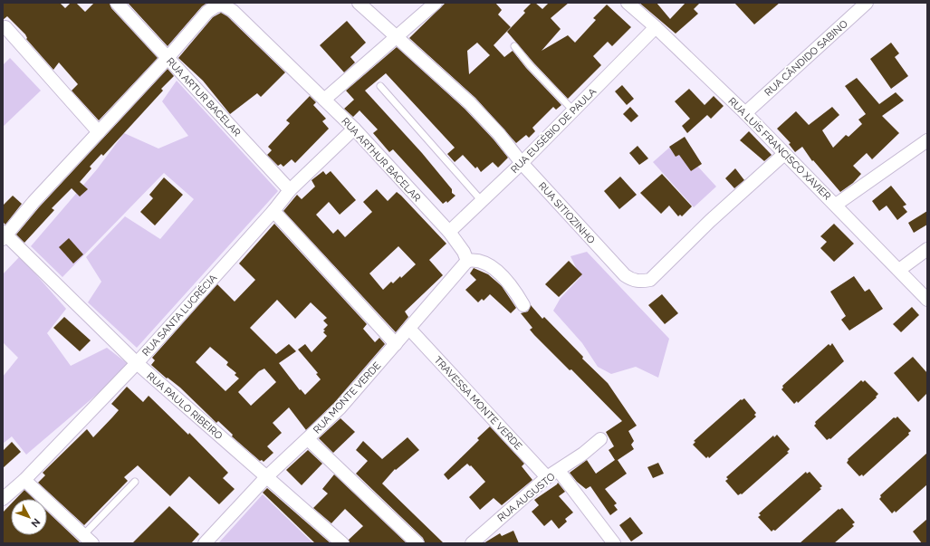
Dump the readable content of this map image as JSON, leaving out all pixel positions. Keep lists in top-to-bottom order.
{
  "streets": {
    "street": [
      "RUA CÂNDIDO SABINO",
      "RUA ARTUR BACELAR",
      "RUA EUSÉBIO DE PAULA",
      "RUA LUÍS FRANCISCO XAVIER",
      "RUA ARTHUR BACELAR",
      "RUA SITIOZINHO",
      "RUA SANTA LUCRÉCIA",
      "RUA MONTE VERDE",
      "TRAVESSA MONTE VERDE",
      "RUA PAULO RIBEIRO",
      "RUA AUGUSTO"
    ]
  },
  "crossings": [
    ["RUA CÂNDIDO SABINO", "RUA LUÍS FRANCISCO XAVIER"],
    ["RUA ARTUR BACELAR", "RUA ARTHUR BACELAR"],
    ["RUA ARTUR BACELAR", "RUA SANTA LUCRÉCIA"],
    ["RUA EUSÉBIO DE PAULA", "RUA LUÍS FRANCISCO XAVIER"],
    ["RUA EUSÉBIO DE PAULA", "RUA ARTHUR BACELAR"],
    ["RUA EUSÉBIO DE PAULA", "RUA SITIOZINHO"],
    ["RUA LUÍS FRANCISCO XAVIER", "RUA SITIOZINHO"],
    ["RUA ARTHUR BACELAR", "RUA SANTA LUCRÉCIA"],
    ["RUA ARTHUR BACELAR", "RUA MONTE VERDE"],
    ["RUA SANTA LUCRÉCIA", "RUA PAULO RIBEIRO"],
    ["RUA MONTE VERDE", "TRAVESSA MONTE VERDE"],
    ["RUA MONTE VERDE", "RUA PAULO RIBEIRO"],
    ["TRAVESSA MONTE VERDE", "RUA AUGUSTO"]
  ],
  "north": "bottom right"
}
